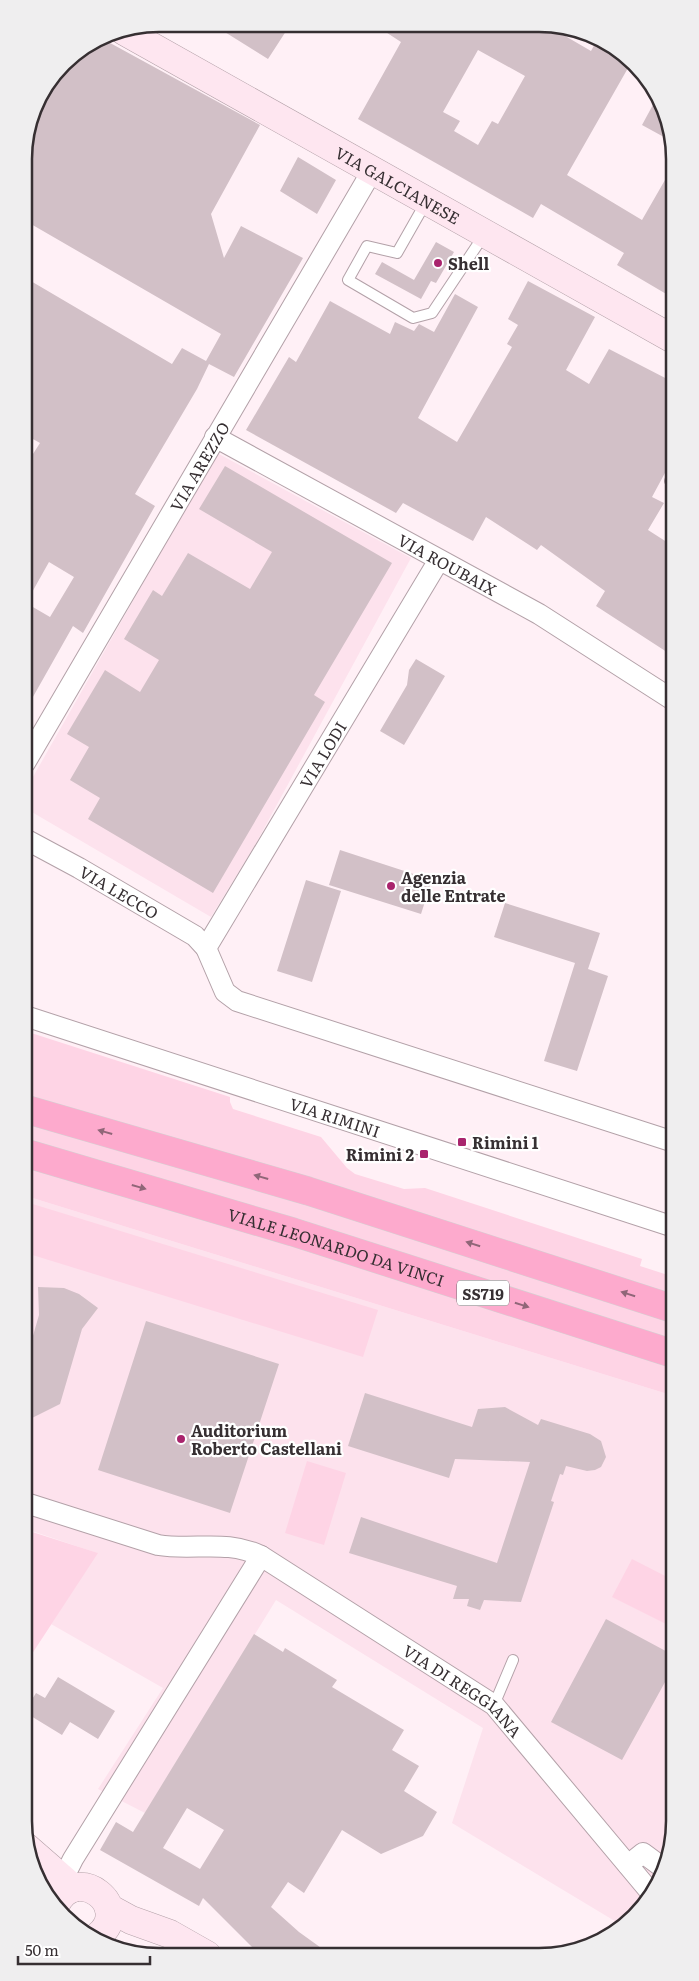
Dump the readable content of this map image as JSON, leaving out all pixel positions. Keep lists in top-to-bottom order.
{
  "streets": {
    "highway": ["VIALE LEONARDO DA VINCI", "SS719"],
    "street": [
      "VIA GALCIANESE",
      "VIA AREZZO",
      "VIA ROUBAIX",
      "VIA LODI",
      "VIA LECCO",
      "VIA RIMINI",
      "VIA DI REGGIANA"
    ]
  },
  "crossings": [
    ["VIA GALCIANESE", "VIA AREZZO"],
    ["VIA AREZZO", "VIA ROUBAIX"],
    ["VIA ROUBAIX", "VIA LODI"],
    ["VIA LODI", "VIA LECCO"]
  ],
  "places": {
    "other": ["Shell", "Agenzia delle Entrate", "Auditorium Roberto Castellani"],
    "transit": ["Rimini 1", "Rimini 2"]
  },
  "scale_bar": "50 m"
}
